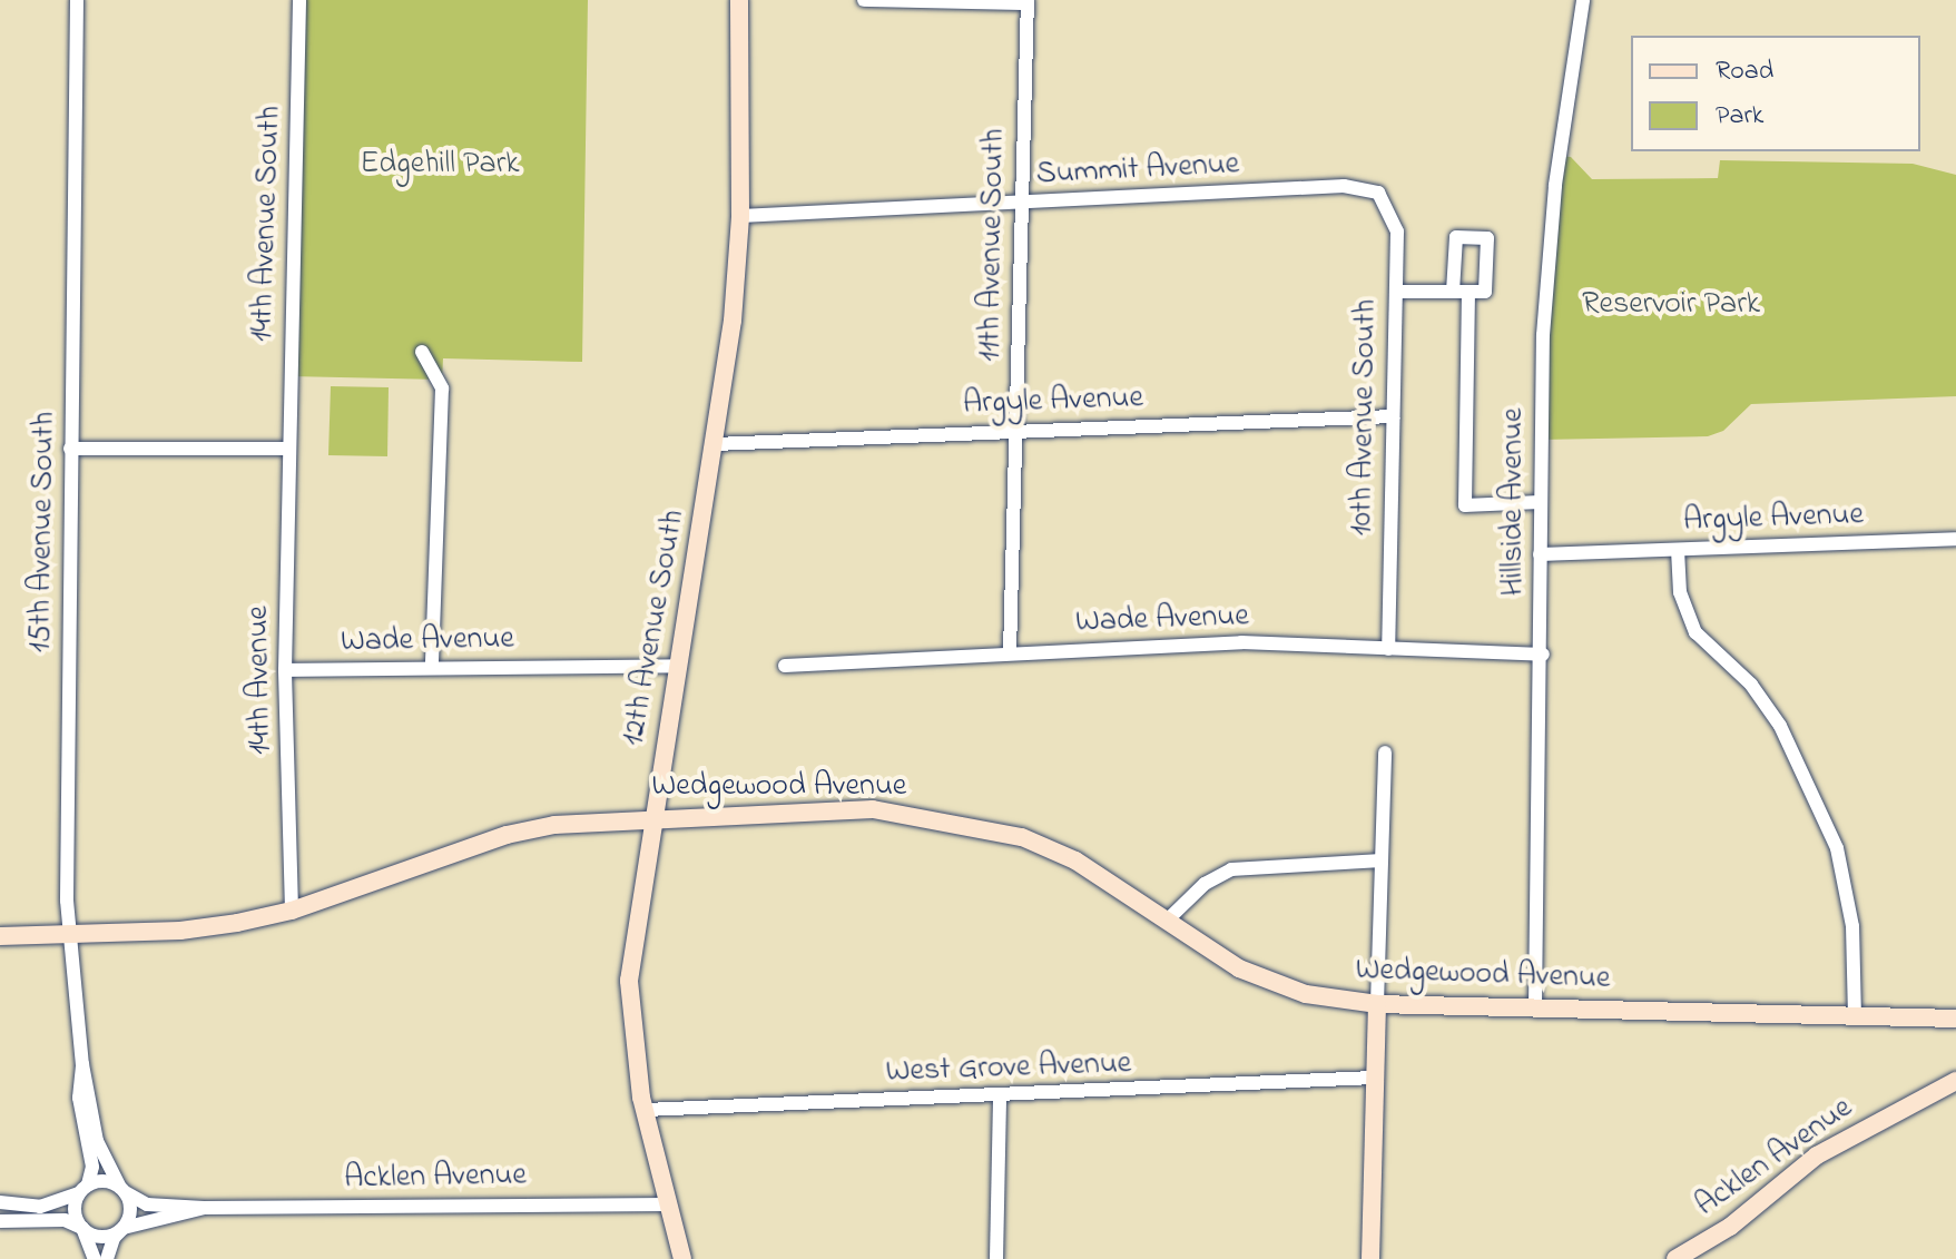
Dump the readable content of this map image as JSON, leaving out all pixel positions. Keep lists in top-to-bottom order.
{
  "streets": {
    "main road": ["12th Avenue South", "Wedgewood Avenue", "Acklen Avenue"],
    "street": [
      "Summit Avenue",
      "14th Avenue South",
      "11th Avenue South",
      "Argyle Avenue",
      "10th Avenue South",
      "Hillside Avenue",
      "15th Avenue South",
      "Wade Avenue",
      "14th Avenue",
      "West Grove Avenue"
    ]
  },
  "crossings": [
    ["Summit Avenue", "11th Avenue South"],
    ["Summit Avenue", "10th Avenue South"],
    ["Summit Avenue", "12th Avenue South"],
    ["14th Avenue South", "14th Avenue"],
    ["11th Avenue South", "Argyle Avenue"],
    ["11th Avenue South", "Wade Avenue"],
    ["Argyle Avenue", "10th Avenue South"],
    ["Argyle Avenue", "Hillside Avenue"],
    ["Argyle Avenue", "12th Avenue South"],
    ["10th Avenue South", "Wade Avenue"],
    ["Hillside Avenue", "Wade Avenue"],
    ["Hillside Avenue", "Wedgewood Avenue"],
    ["15th Avenue South", "Wedgewood Avenue"],
    ["15th Avenue South", "Acklen Avenue"],
    ["Wade Avenue", "12th Avenue South"],
    ["Wade Avenue", "14th Avenue"],
    ["12th Avenue South", "Wedgewood Avenue"],
    ["12th Avenue South", "West Grove Avenue"],
    ["12th Avenue South", "Acklen Avenue"],
    ["14th Avenue", "Wedgewood Avenue"]
  ],
  "parks": ["Edgehill Park", "Reservoir Park"],
  "legend": ["Road", "Park"]
}
